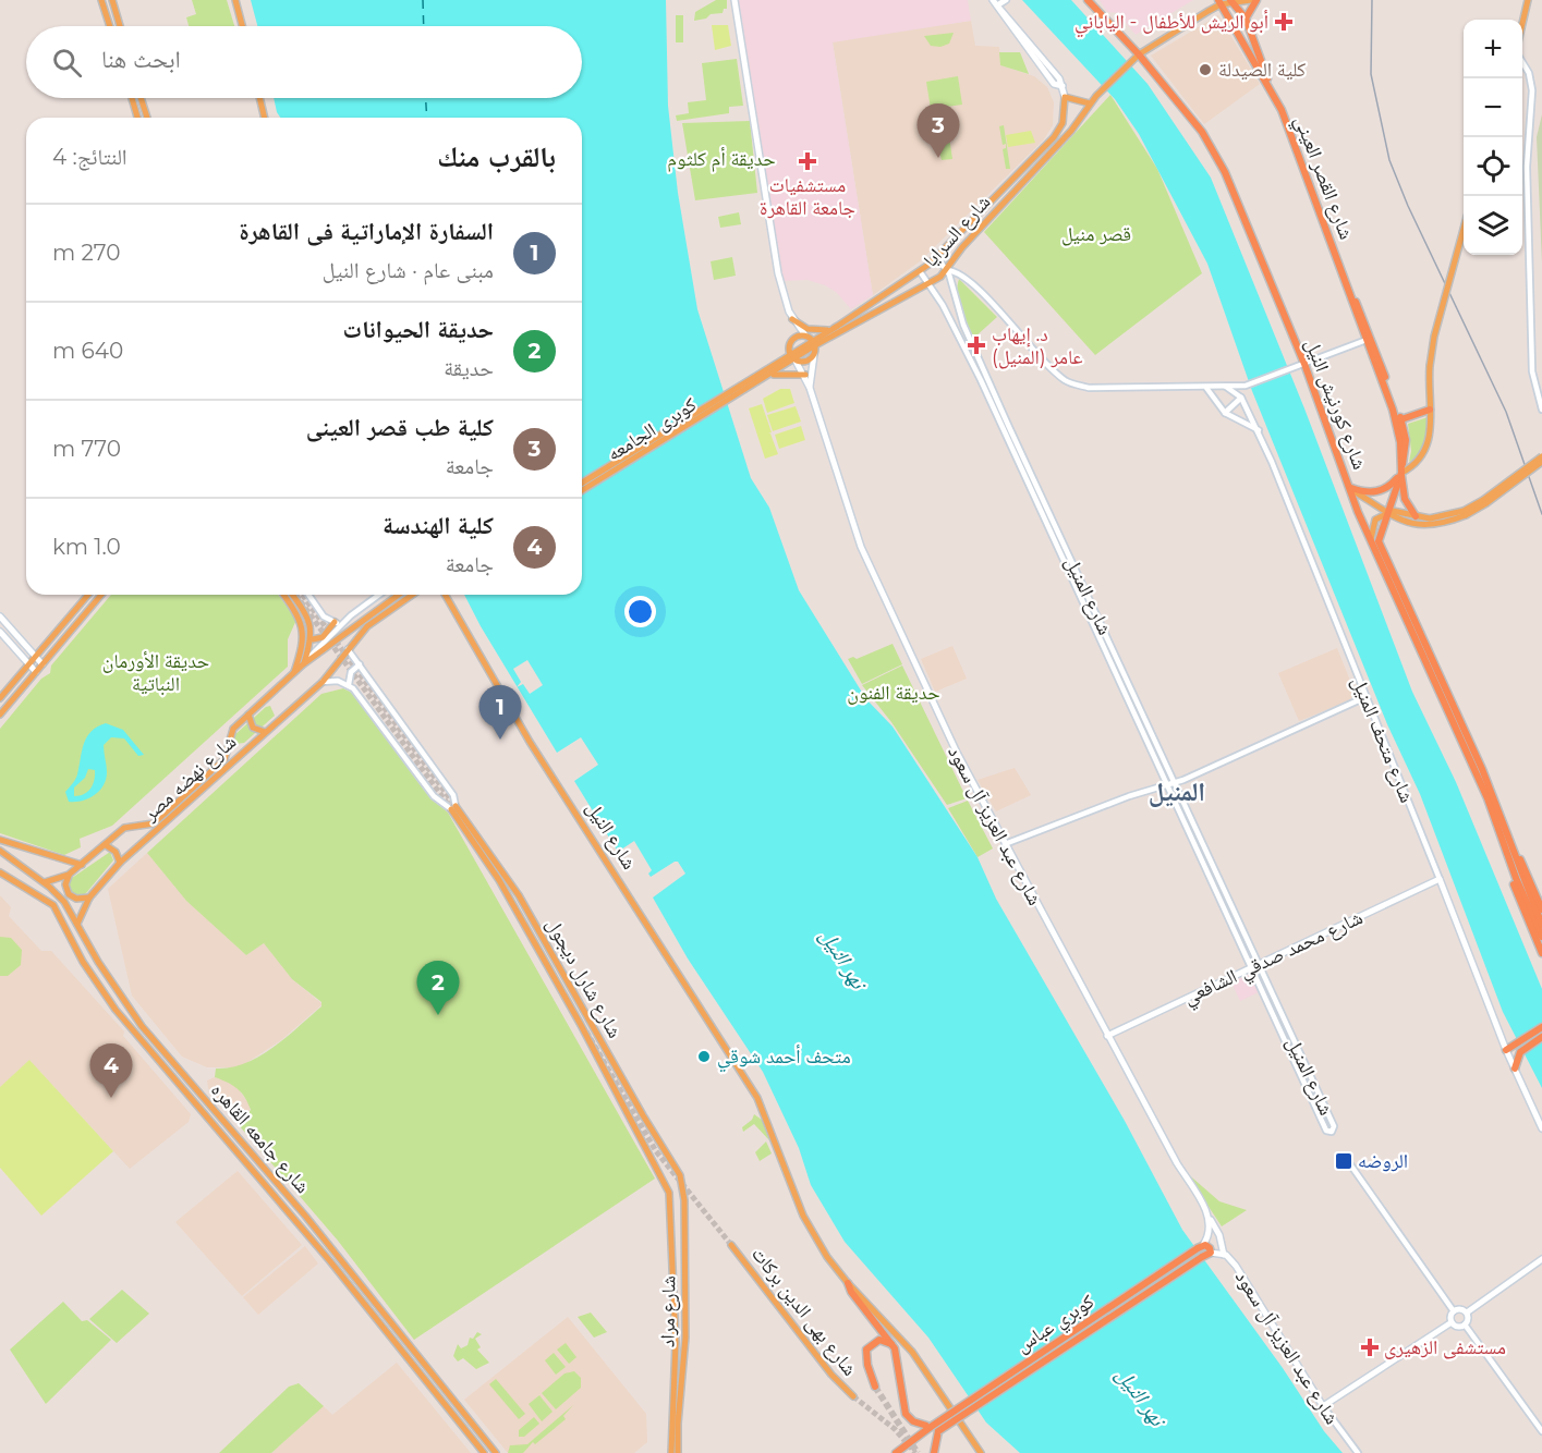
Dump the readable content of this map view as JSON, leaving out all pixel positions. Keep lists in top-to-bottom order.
{
  "streets": {
    "highway": ["شارع القصر العيني", "شارع كورنيش النيل", "كوبري عباس"],
    "main road": [
      "شارع السرايا",
      "كوبرى الجامعه",
      "شارع متحف المنيل",
      "شارع نهضه مصر",
      "شارع عبد العزيز آل سعود",
      "شارع النيل",
      "شارع محمد صدقي الشافعي",
      "شارع شارل ديجول",
      "شارع جامعه القاهره",
      "شارع مراد",
      "شارع بهى الدين بركات"
    ],
    "street": ["شارع المنيل"]
  },
  "crossings": [
    ["شارع القصر العيني", "شارع السرايا"],
    ["شارع السرايا", "شارع كورنيش النيل"],
    ["شارع السرايا", "كوبرى الجامعه"],
    ["شارع السرايا", "شارع المنيل"],
    ["شارع السرايا", "شارع عبد العزيز آل سعود"],
    ["شارع المنيل", "شارع محمد صدقي الشافعي"],
    ["شارع متحف المنيل", "شارع محمد صدقي الشافعي"],
    ["شارع نهضه مصر", "شارع جامعه القاهره"],
    ["شارع عبد العزيز آل سعود", "شارع محمد صدقي الشافعي"],
    ["شارع عبد العزيز آل سعود", "كوبري عباس"],
    ["شارع شارل ديجول", "شارع مراد"]
  ],
  "districts": ["المنيل"],
  "water": ["نهر النيل"],
  "parks": [
    "حديقة أم كلثوم",
    "قصر منيل",
    "حديقة الأورمان النباتية",
    "حديقة الفنون"
  ],
  "places": {
    "health": [
      "أبو الريش للأطفال - الياباني",
      "مستشفيات جامعة القاهرة",
      "د. إيهاب عامر (المنيل)",
      "مستشفى الزهيرى"
    ],
    "other": ["كلية الصيدلة", "متحف أحمد شوقي"],
    "transit": ["الروضه"]
  },
  "page": {
    "map_buttons": ["+", "−"],
    "search": "ابحث هنا",
    "pins": [
      "3",
      "1",
      "2",
      "4"
    ],
    "heading": ["بالقرب منك", "النتائج: 4"],
    "list": [
      {
        "mark": "1",
        "name": "السفارة الإماراتية فى القاهرة",
        "note": "مبنى عام · شارع النيل",
        "value": "270 m"
      },
      {
        "mark": "2",
        "name": "حديقة الحيوانات",
        "note": "حديقة",
        "value": "640 m"
      },
      {
        "mark": "3",
        "name": "كلية طب قصر العينى",
        "note": "جامعة",
        "value": "770 m"
      },
      {
        "mark": "4",
        "name": "كلية الهندسة",
        "note": "جامعة",
        "value": "1.0 km"
      }
    ]
  }
}
